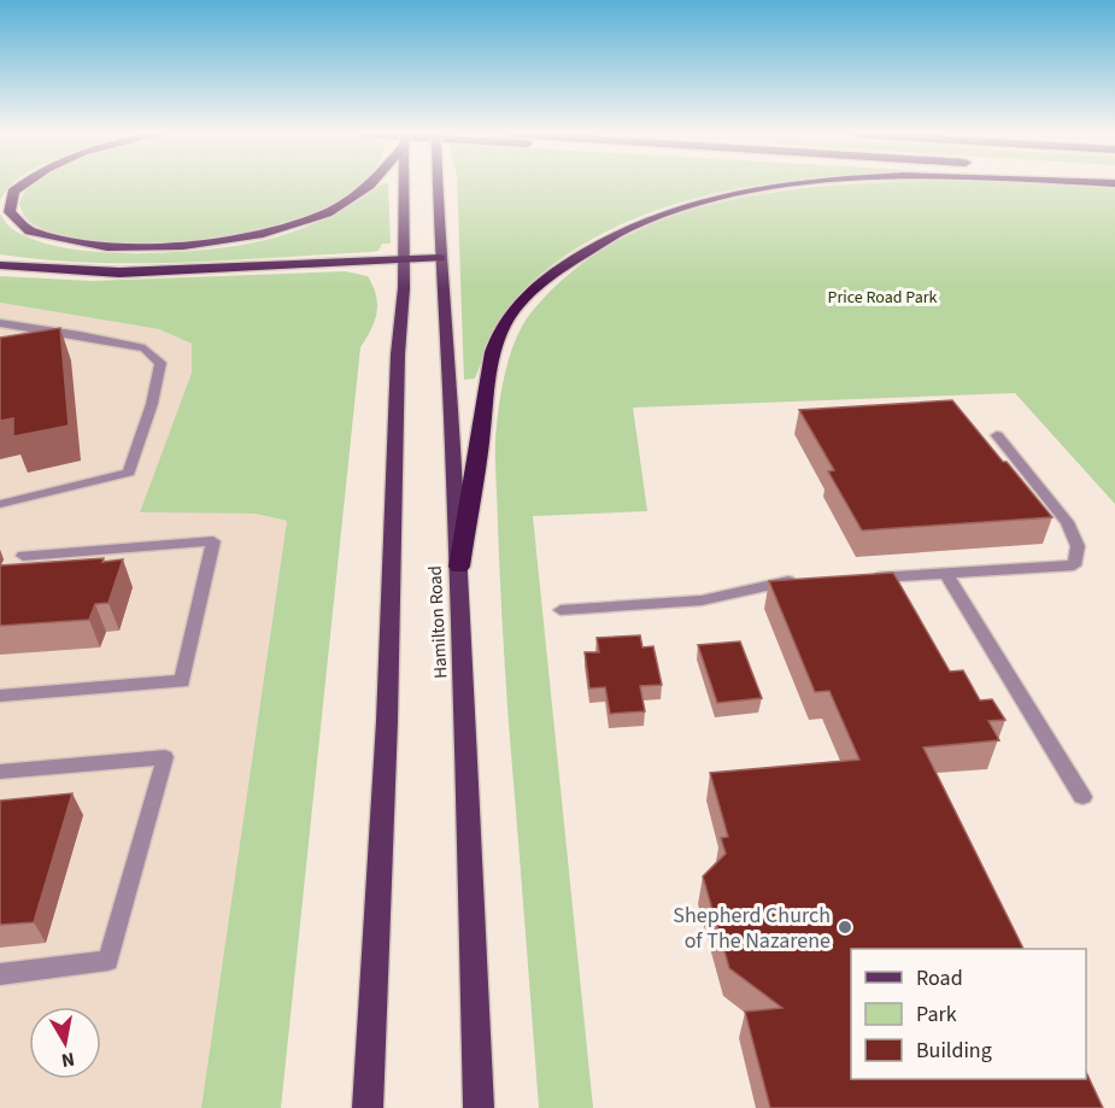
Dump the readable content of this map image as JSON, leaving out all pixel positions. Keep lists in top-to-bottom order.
{
  "streets": {
    "main road": ["Hamilton Road"]
  },
  "parks": ["Price Road Park"],
  "places": ["Shepherd Church of The Nazarene"],
  "legend": ["Road", "Park", "Building"],
  "north": "bottom"
}
